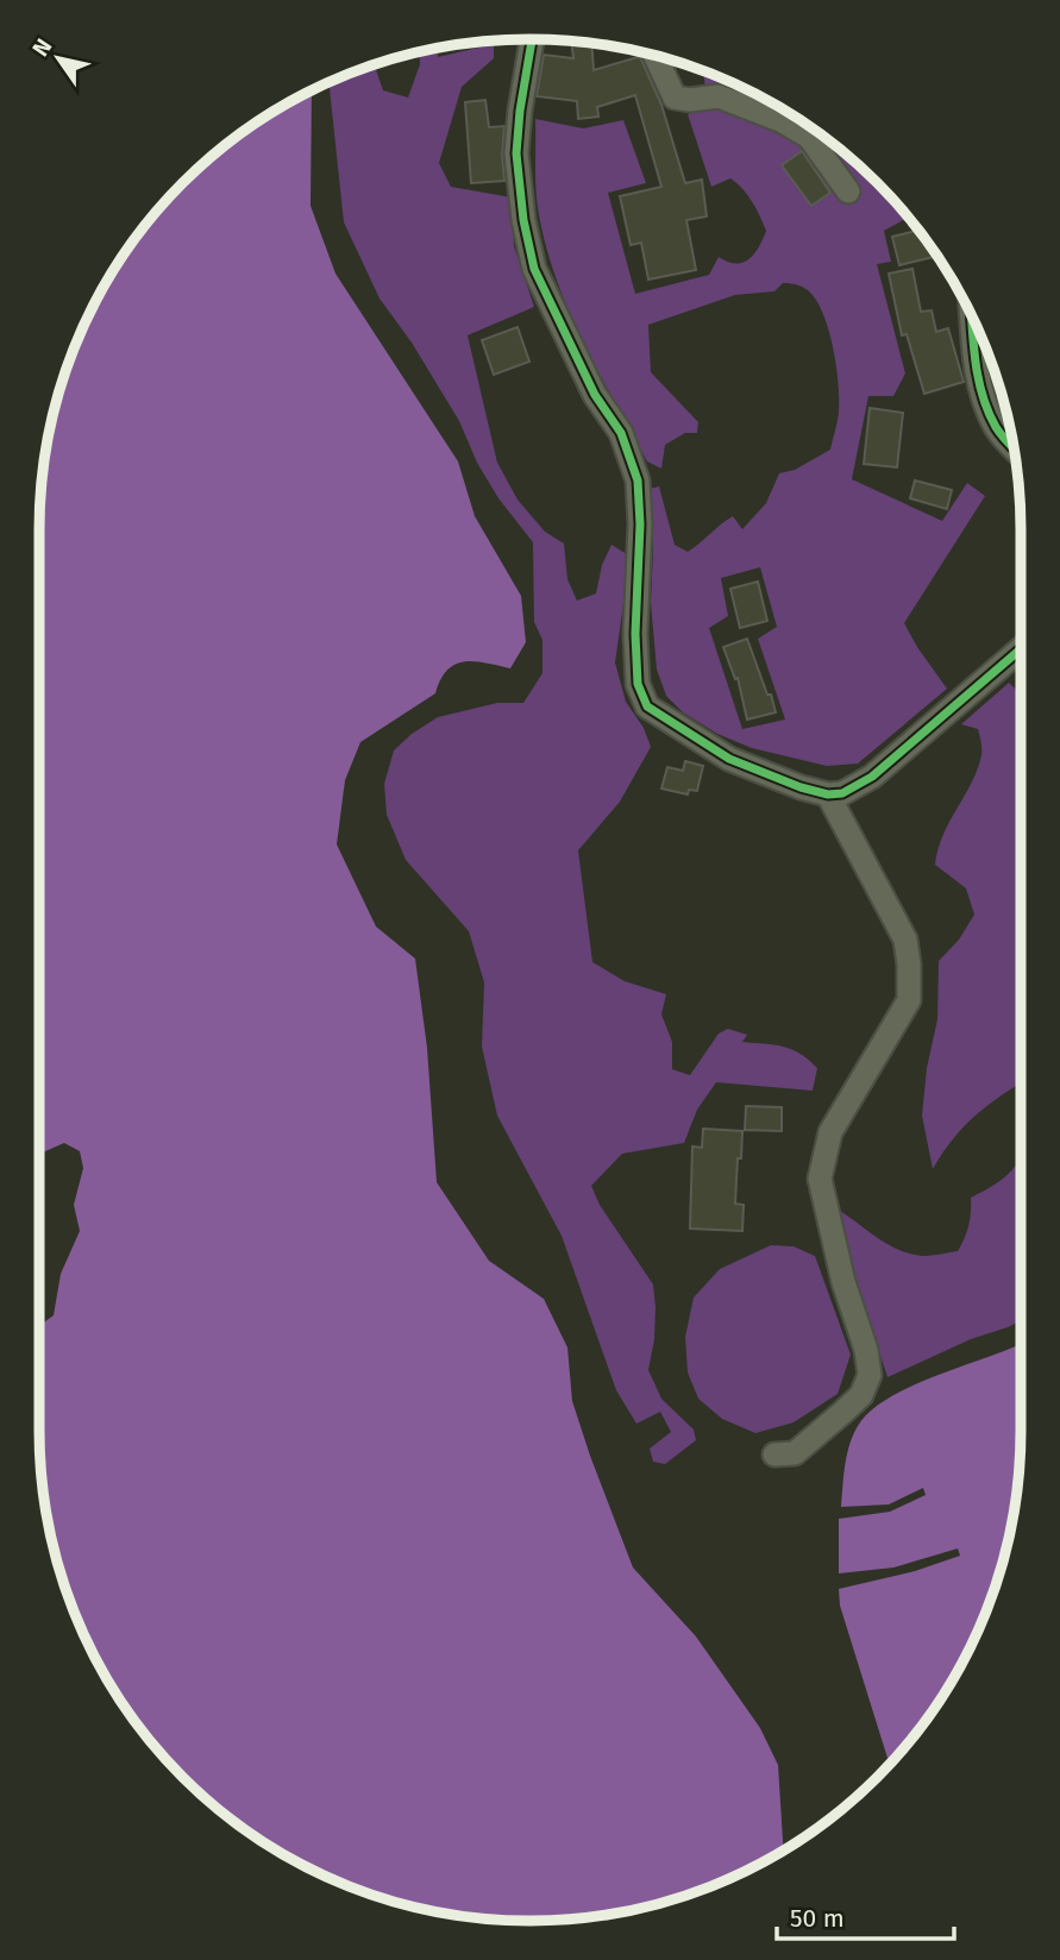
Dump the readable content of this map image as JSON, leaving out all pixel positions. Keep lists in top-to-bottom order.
{
  "scale_bar": "50 m",
  "north": "top left"
}
